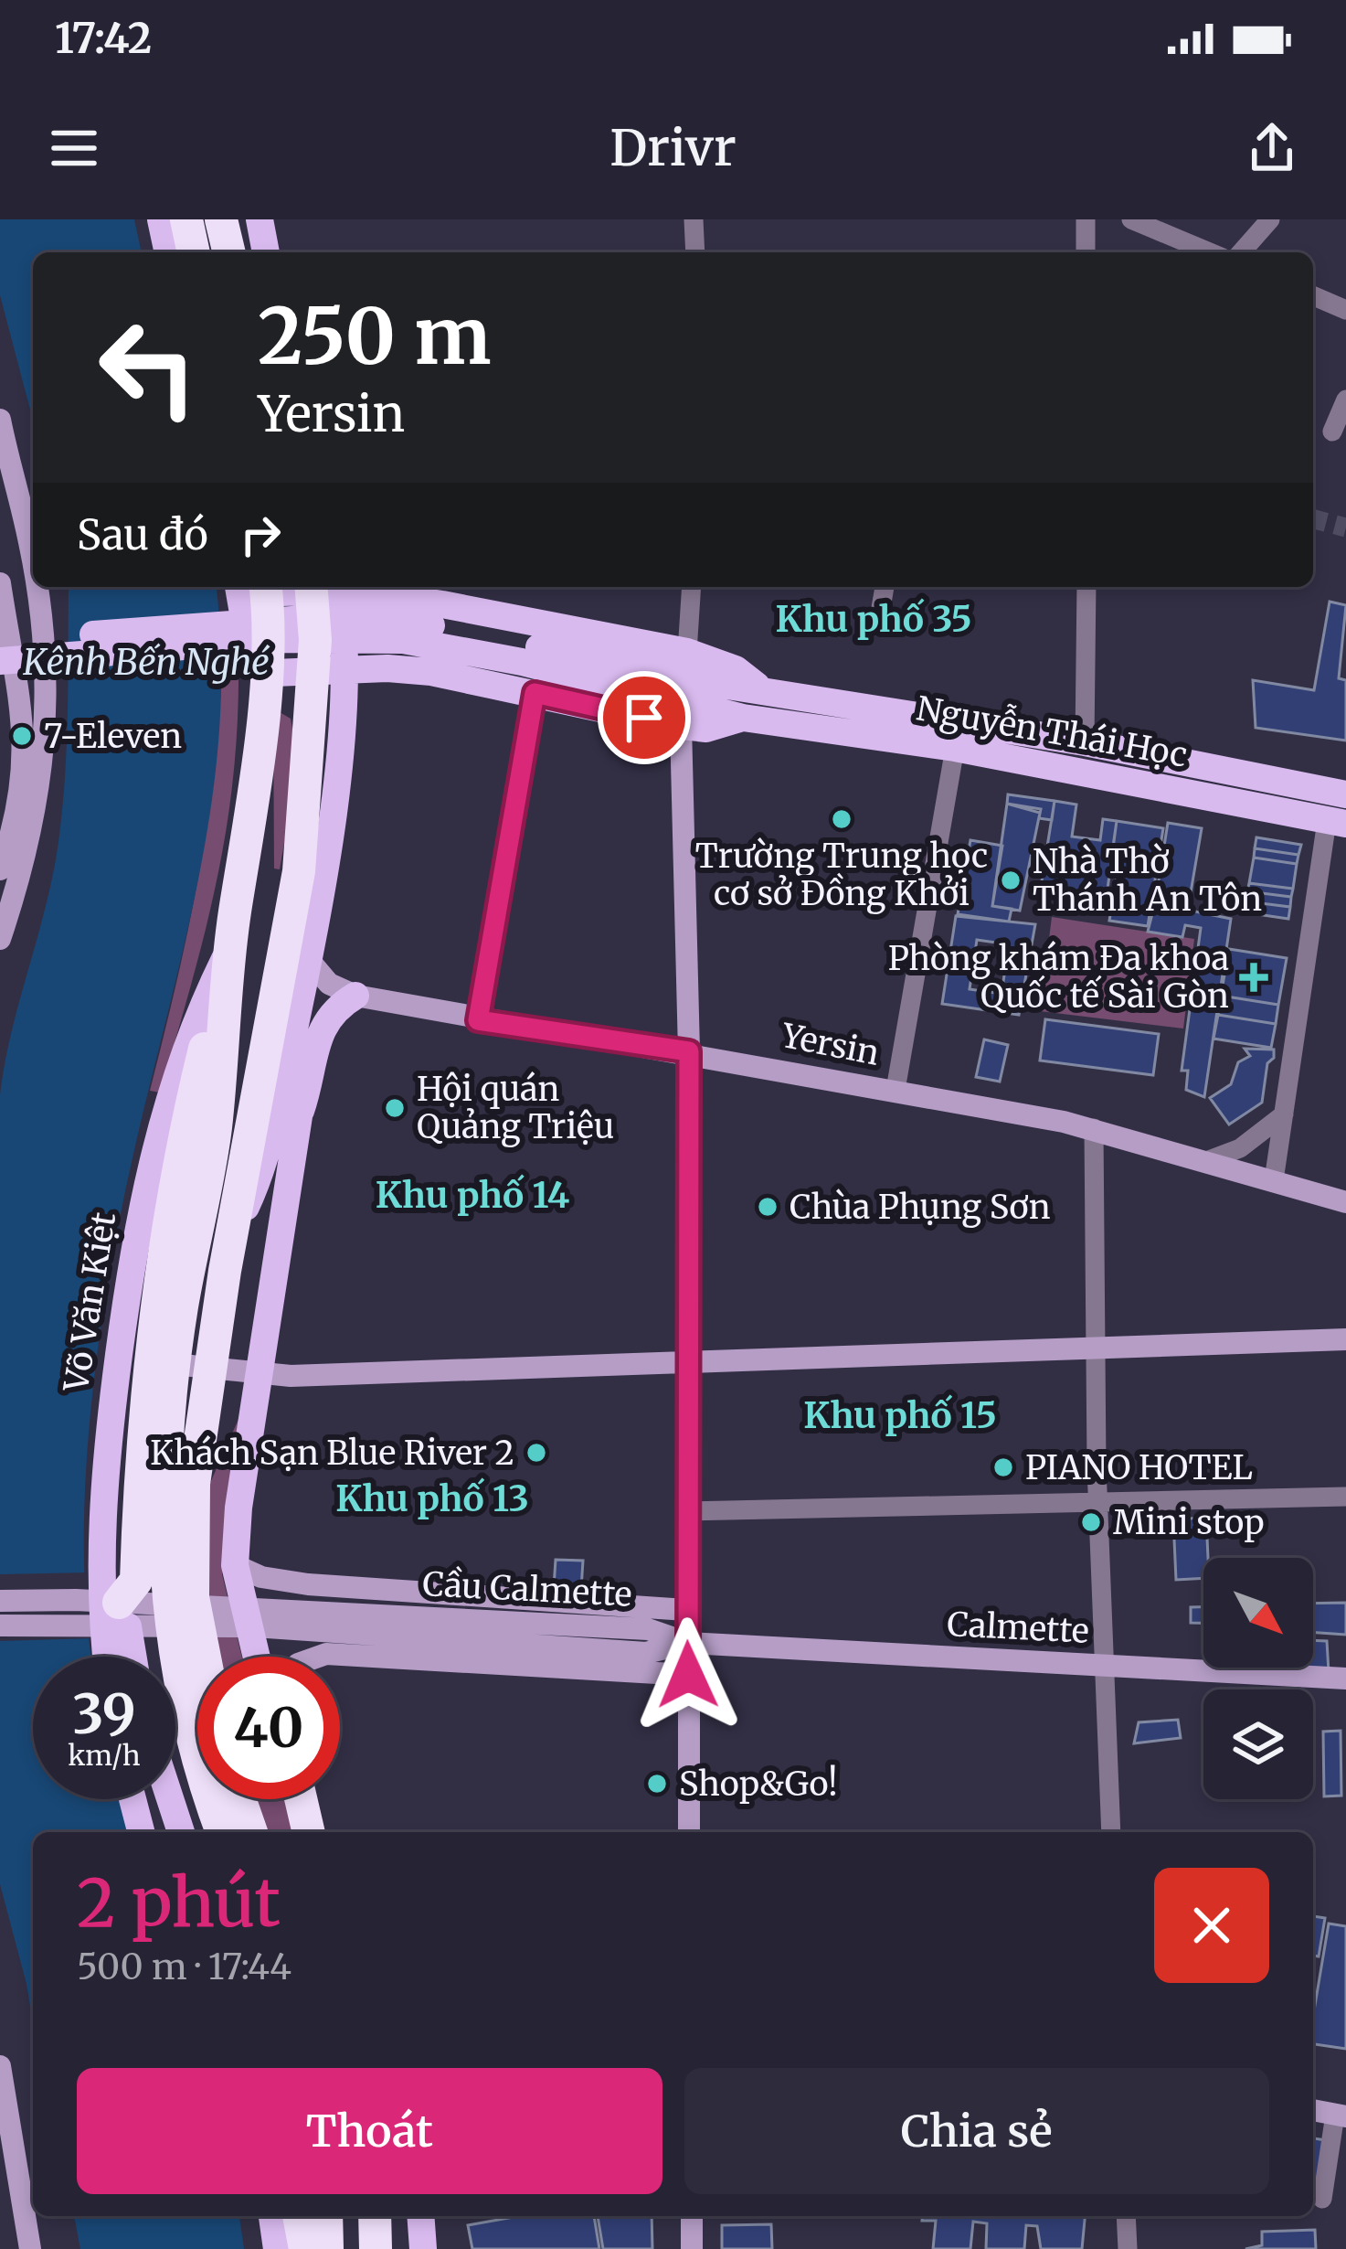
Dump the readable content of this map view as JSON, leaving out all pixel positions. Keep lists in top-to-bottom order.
{
  "streets": {
    "highway": ["Võ Văn Kiệt"],
    "main road": [
      "Nguyễn Thái Học",
      "Yersin",
      "Cầu Calmette",
      "Calmette"
    ]
  },
  "crossings": [
    ["Nguyễn Thái Học", "Võ Văn Kiệt"],
    ["Cầu Calmette", "Calmette"]
  ],
  "districts": [
    "Khu phố 35",
    "Khu phố 14",
    "Khu phố 15",
    "Khu phố 13"
  ],
  "water": ["Kênh Bến Nghé"],
  "places": {
    "other": [
      "7-Eleven",
      "Trường Trung học cơ sở Đồng Khởi",
      "Nhà Thờ Thánh An Tôn",
      "Hội quán Quảng Triệu",
      "Chùa Phụng Sơn",
      "Khách Sạn Blue River 2",
      "PIANO HOTEL",
      "Mini stop",
      "Shop&Go!"
    ],
    "health": ["Phòng khám Đa khoa Quốc tế Sài Gòn"]
  },
  "north": "bottom right",
  "page": {
    "status": "17:42",
    "header": "Drivr",
    "turn": ["250 m", "Yersin"],
    "then": "Sau đó",
    "speed": "39 km/h",
    "limit": "40",
    "heading": ["2 phút", "500 m · 17:44"],
    "buttons": ["Thoát", "Chia sẻ"]
  }
}
